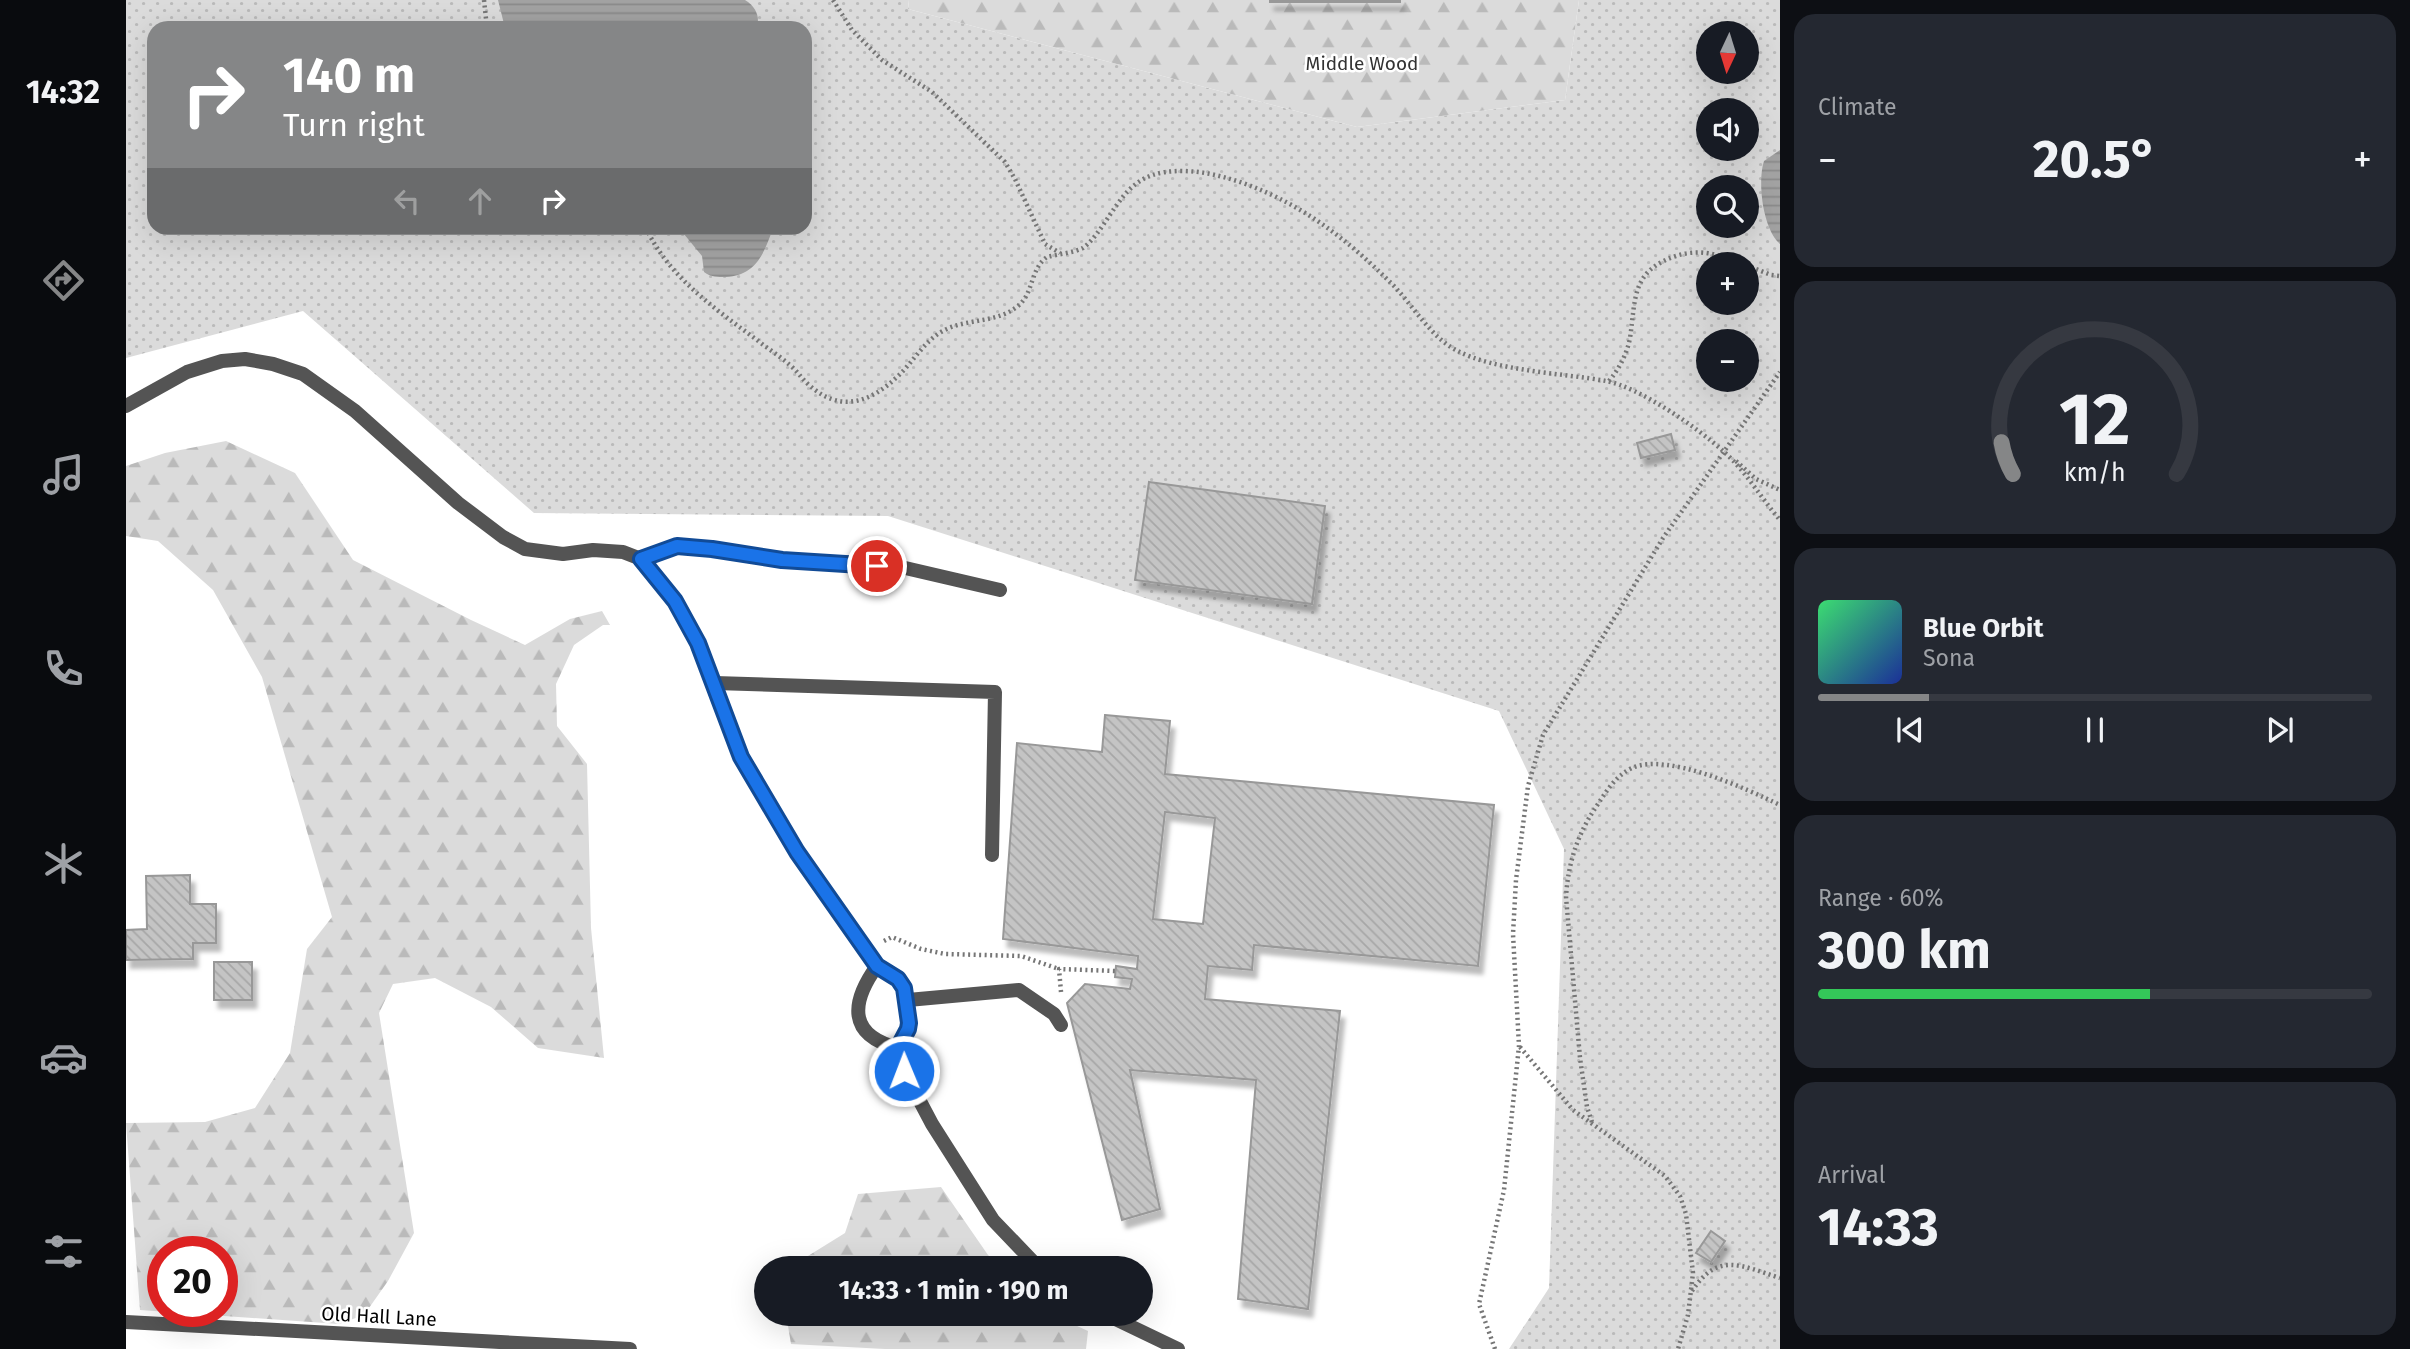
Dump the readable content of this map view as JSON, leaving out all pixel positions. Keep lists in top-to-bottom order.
{
  "streets": {
    "street": ["Old Hall Lane"]
  },
  "parks": ["Middle Wood"],
  "north": "bottom",
  "page": {
    "tabs": "14:32",
    "tile": [
      "Climate",
      ["Range · 60%", "300 km"],
      ["Arrival", "14:33"]
    ],
    "map_buttons": ["+", "−"],
    "turn": ["140 m", "Turn right"],
    "heat": ["−", "20.5°", "+"],
    "song": ["Blue Orbit", "Sona"],
    "limit": "20",
    "trip": "14:33 · 1 min · 190 m",
    "gauge": ["12", "km/h"]
  }
}
